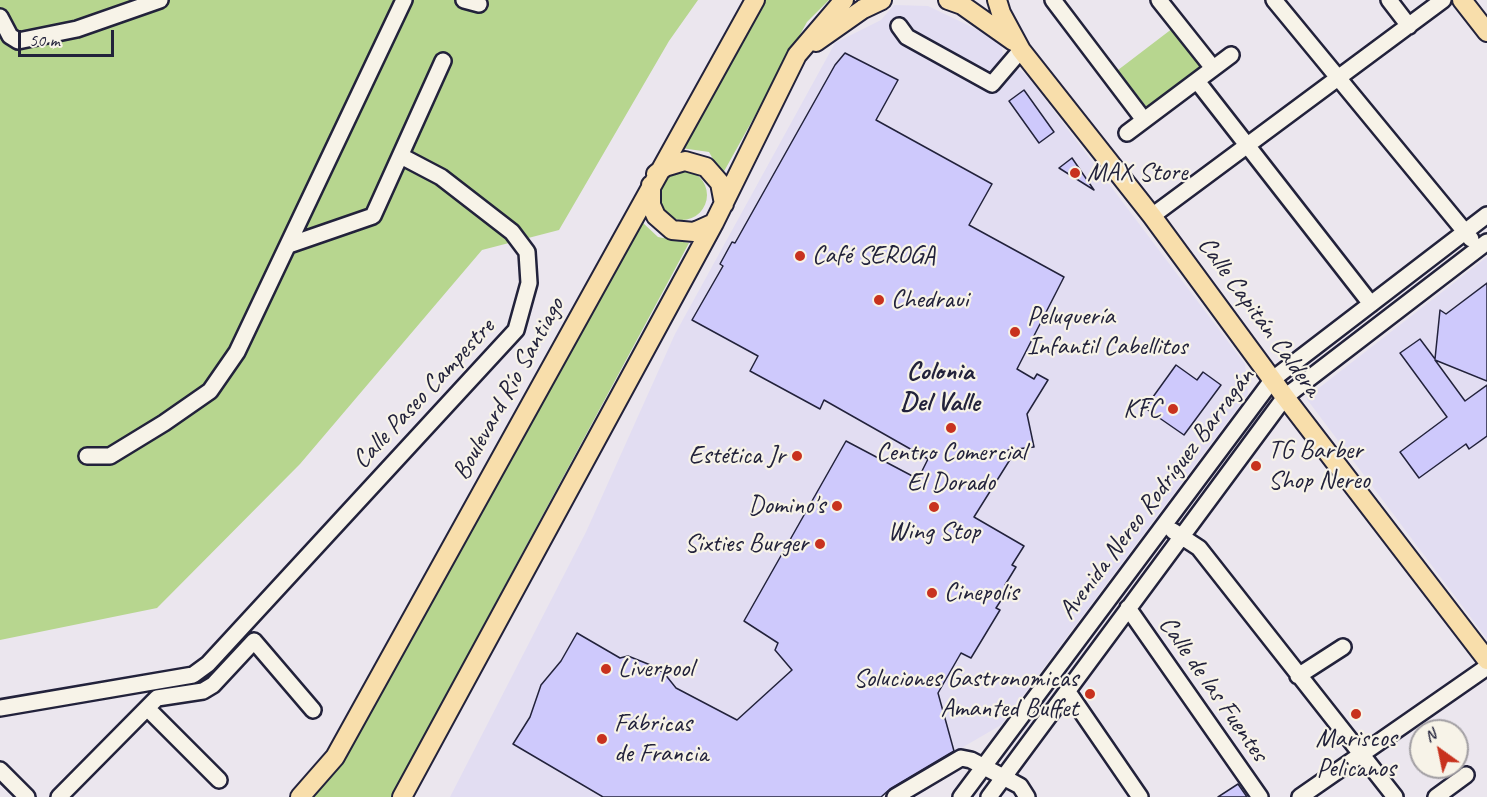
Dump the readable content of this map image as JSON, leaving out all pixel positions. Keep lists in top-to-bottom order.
{
  "streets": {
    "main road": ["Calle Capitán Caldera", "Boulevard Río Santiago"],
    "street": ["Calle Paseo Campestre", "Avenida Nereo Rodríguez Barragán", "Calle de las Fuentes"]
  },
  "crossings": [
    ["Calle Capitán Caldera", "Avenida Nereo Rodríguez Barragán"],
    ["Avenida Nereo Rodríguez Barragán", "Calle de las Fuentes"]
  ],
  "districts": ["Colonia Del Valle"],
  "places": [
    "MAX Store",
    "Café SEROGA",
    "Chedraui",
    "Peluquería Infantil Cabellitos",
    "KFC",
    "Centro Comercial El Dorado",
    "Estética Jr",
    "TG Barber Shop Nereo",
    "Domino's",
    "Wing Stop",
    "Sixties Burger",
    "Cinepolis",
    "Liverpool",
    "Soluciones Gastronomicas Amanted Buffet",
    "Mariscos Pelicanos",
    "Fábricas de Francia"
  ],
  "scale_bar": "50 m",
  "north": "top left"
}
